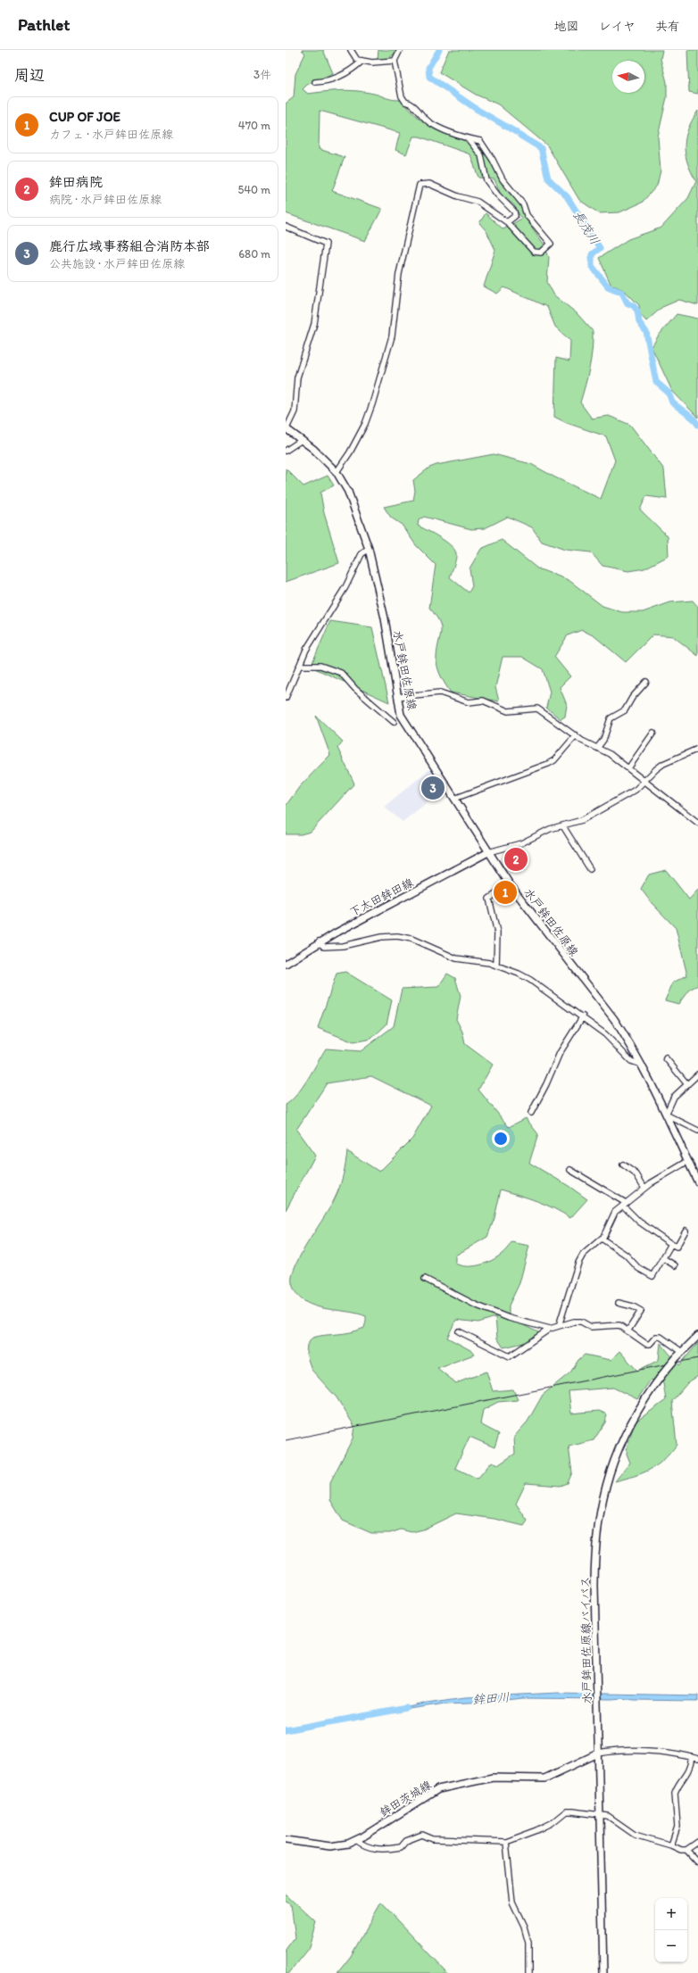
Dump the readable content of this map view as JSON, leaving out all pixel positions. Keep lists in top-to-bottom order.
{
  "streets": {
    "main road": [
      "水戸鉾田佐原線",
      "下太田鉾田線",
      "水戸鉾田佐原線バイパス",
      "鉾田茨城線"
    ]
  },
  "crossings": [
    ["水戸鉾田佐原線", "下太田鉾田線"],
    ["水戸鉾田佐原線バイパス", "鉾田茨城線"]
  ],
  "water": ["長茂川", "鉾田川"],
  "north": "left",
  "page": {
    "header": "Pathlet",
    "nav": ["地図", "レイヤ", "共有"],
    "heading": ["周辺", "3件"],
    "list": [
      {
        "mark": "1",
        "name": "CUP OF JOE",
        "note": "カフェ · 水戸鉾田佐原線",
        "value": "470 m"
      },
      {
        "mark": "2",
        "name": "鉾田病院",
        "note": "病院 · 水戸鉾田佐原線",
        "value": "540 m"
      },
      {
        "mark": "3",
        "name": "鹿行広域事務組合消防本部",
        "note": "公共施設 · 水戸鉾田佐原線",
        "value": "680 m"
      }
    ],
    "pins": ["3", "2", "1"],
    "map_buttons": ["+", "−"]
  }
}
